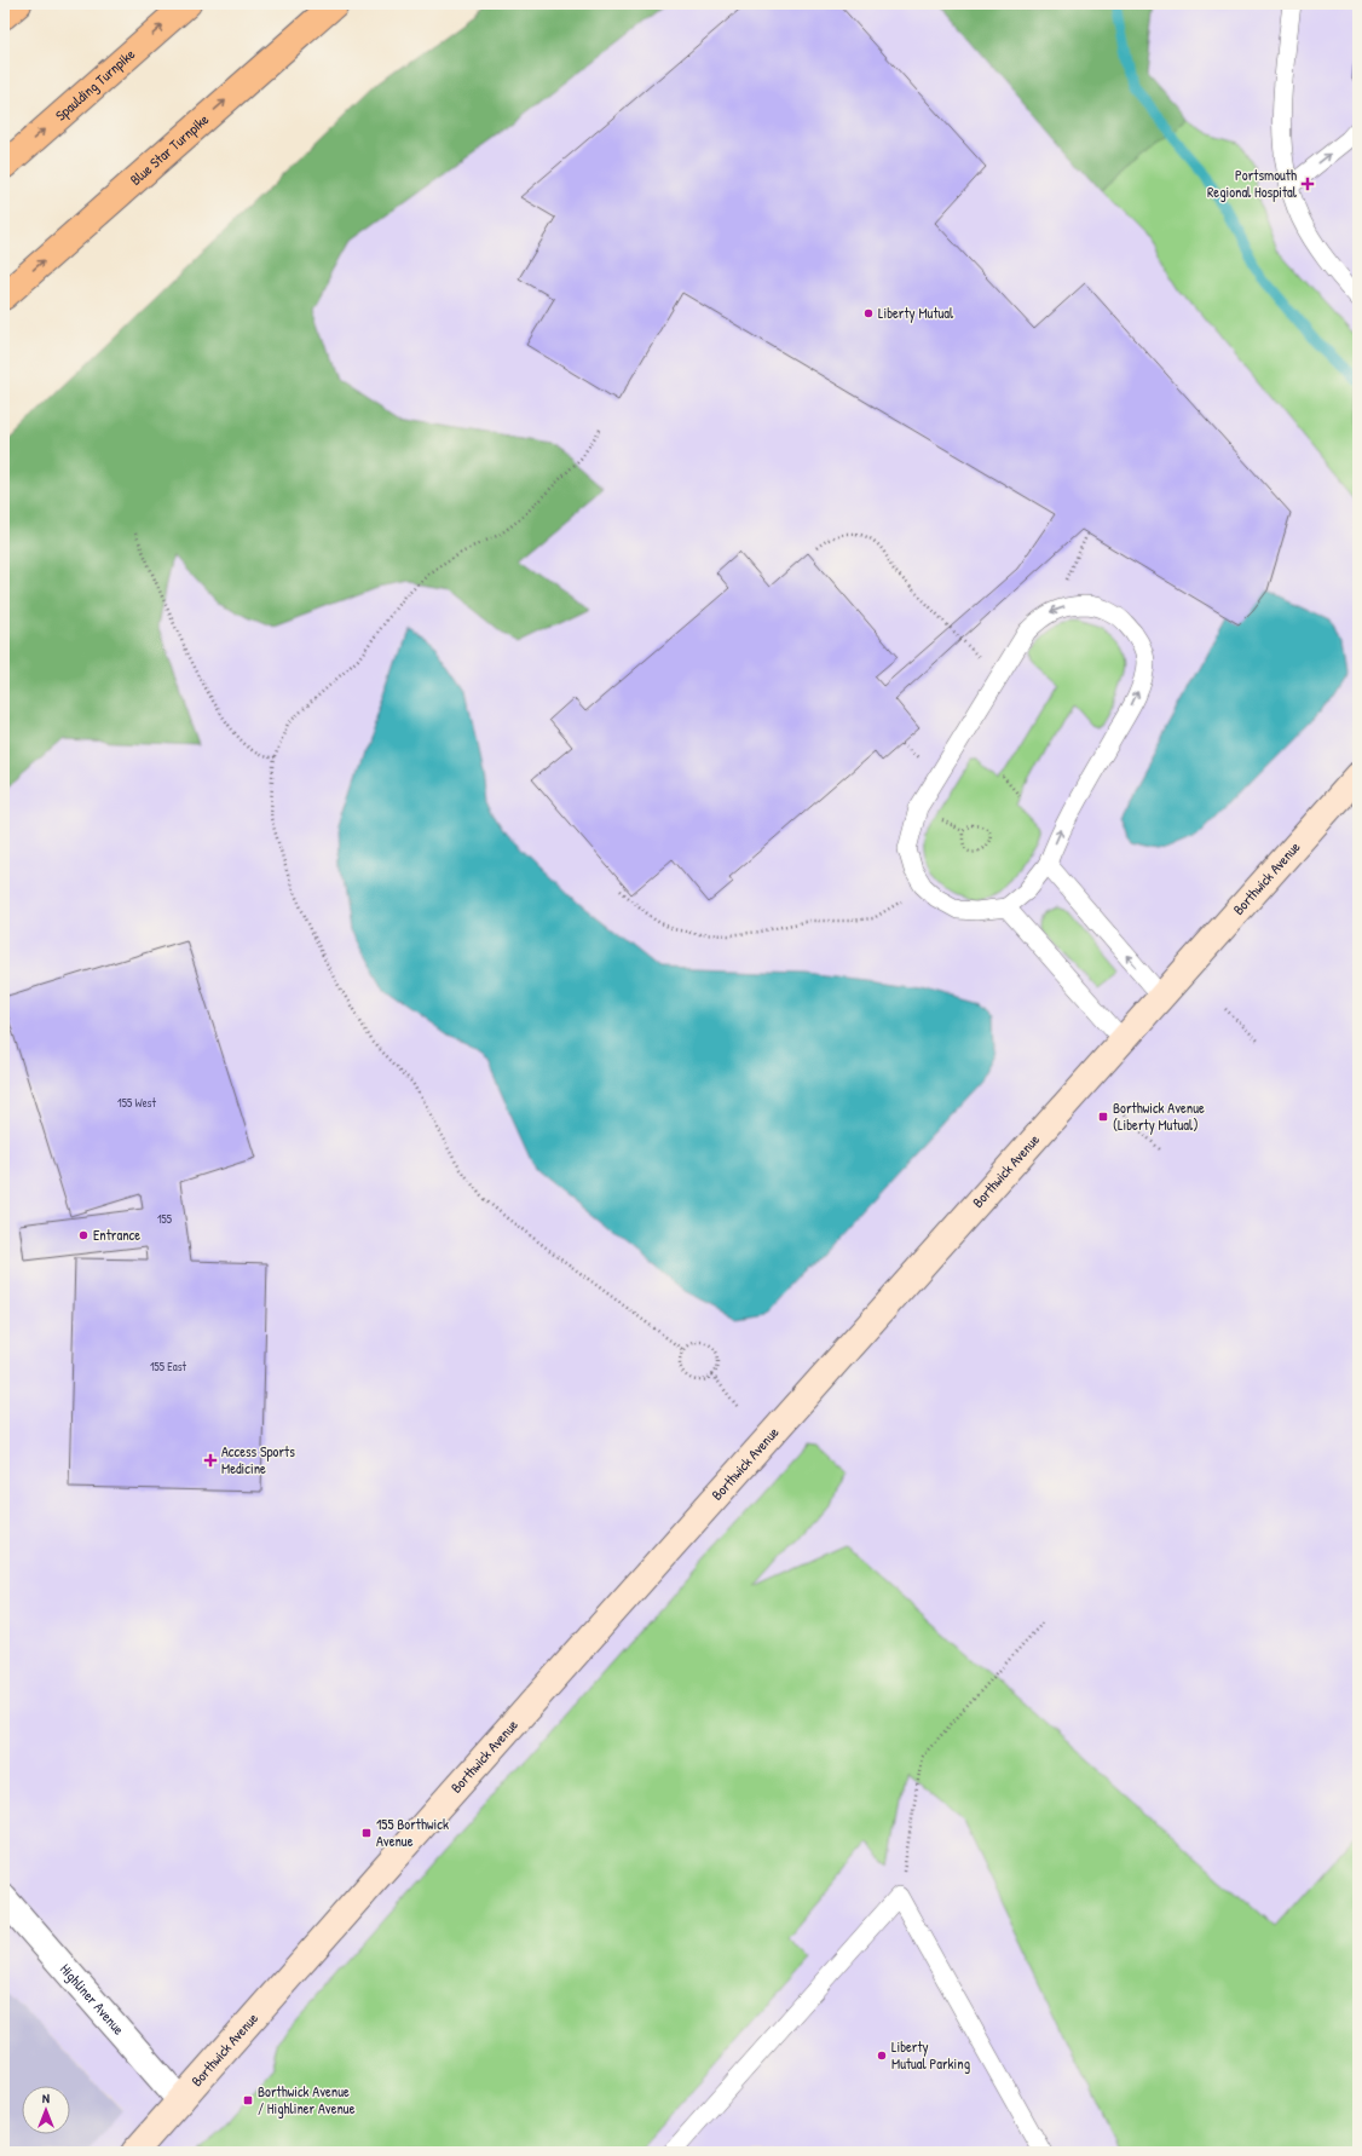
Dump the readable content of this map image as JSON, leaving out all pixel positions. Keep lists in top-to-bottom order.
{
  "streets": {
    "highway": ["Spaulding Turnpike", "Blue Star Turnpike"],
    "street": ["Borthwick Avenue", "Highliner Avenue"]
  },
  "crossings": [
    ["Borthwick Avenue", "Highliner Avenue"]
  ],
  "one_way": ["Spaulding Turnpike", "Blue Star Turnpike"],
  "places": {
    "health": ["Portsmouth Regional Hospital", "Access Sports Medicine"],
    "other": ["Liberty Mutual", "Entrance", "Liberty Mutual Parking"],
    "transit": ["Borthwick Avenue (Liberty Mutual)", "155 Borthwick Avenue", "Borthwick Avenue / Highliner Avenue"]
  },
  "house_numbers": ["155 West", "155", "155 East"],
  "north": "top"
}
